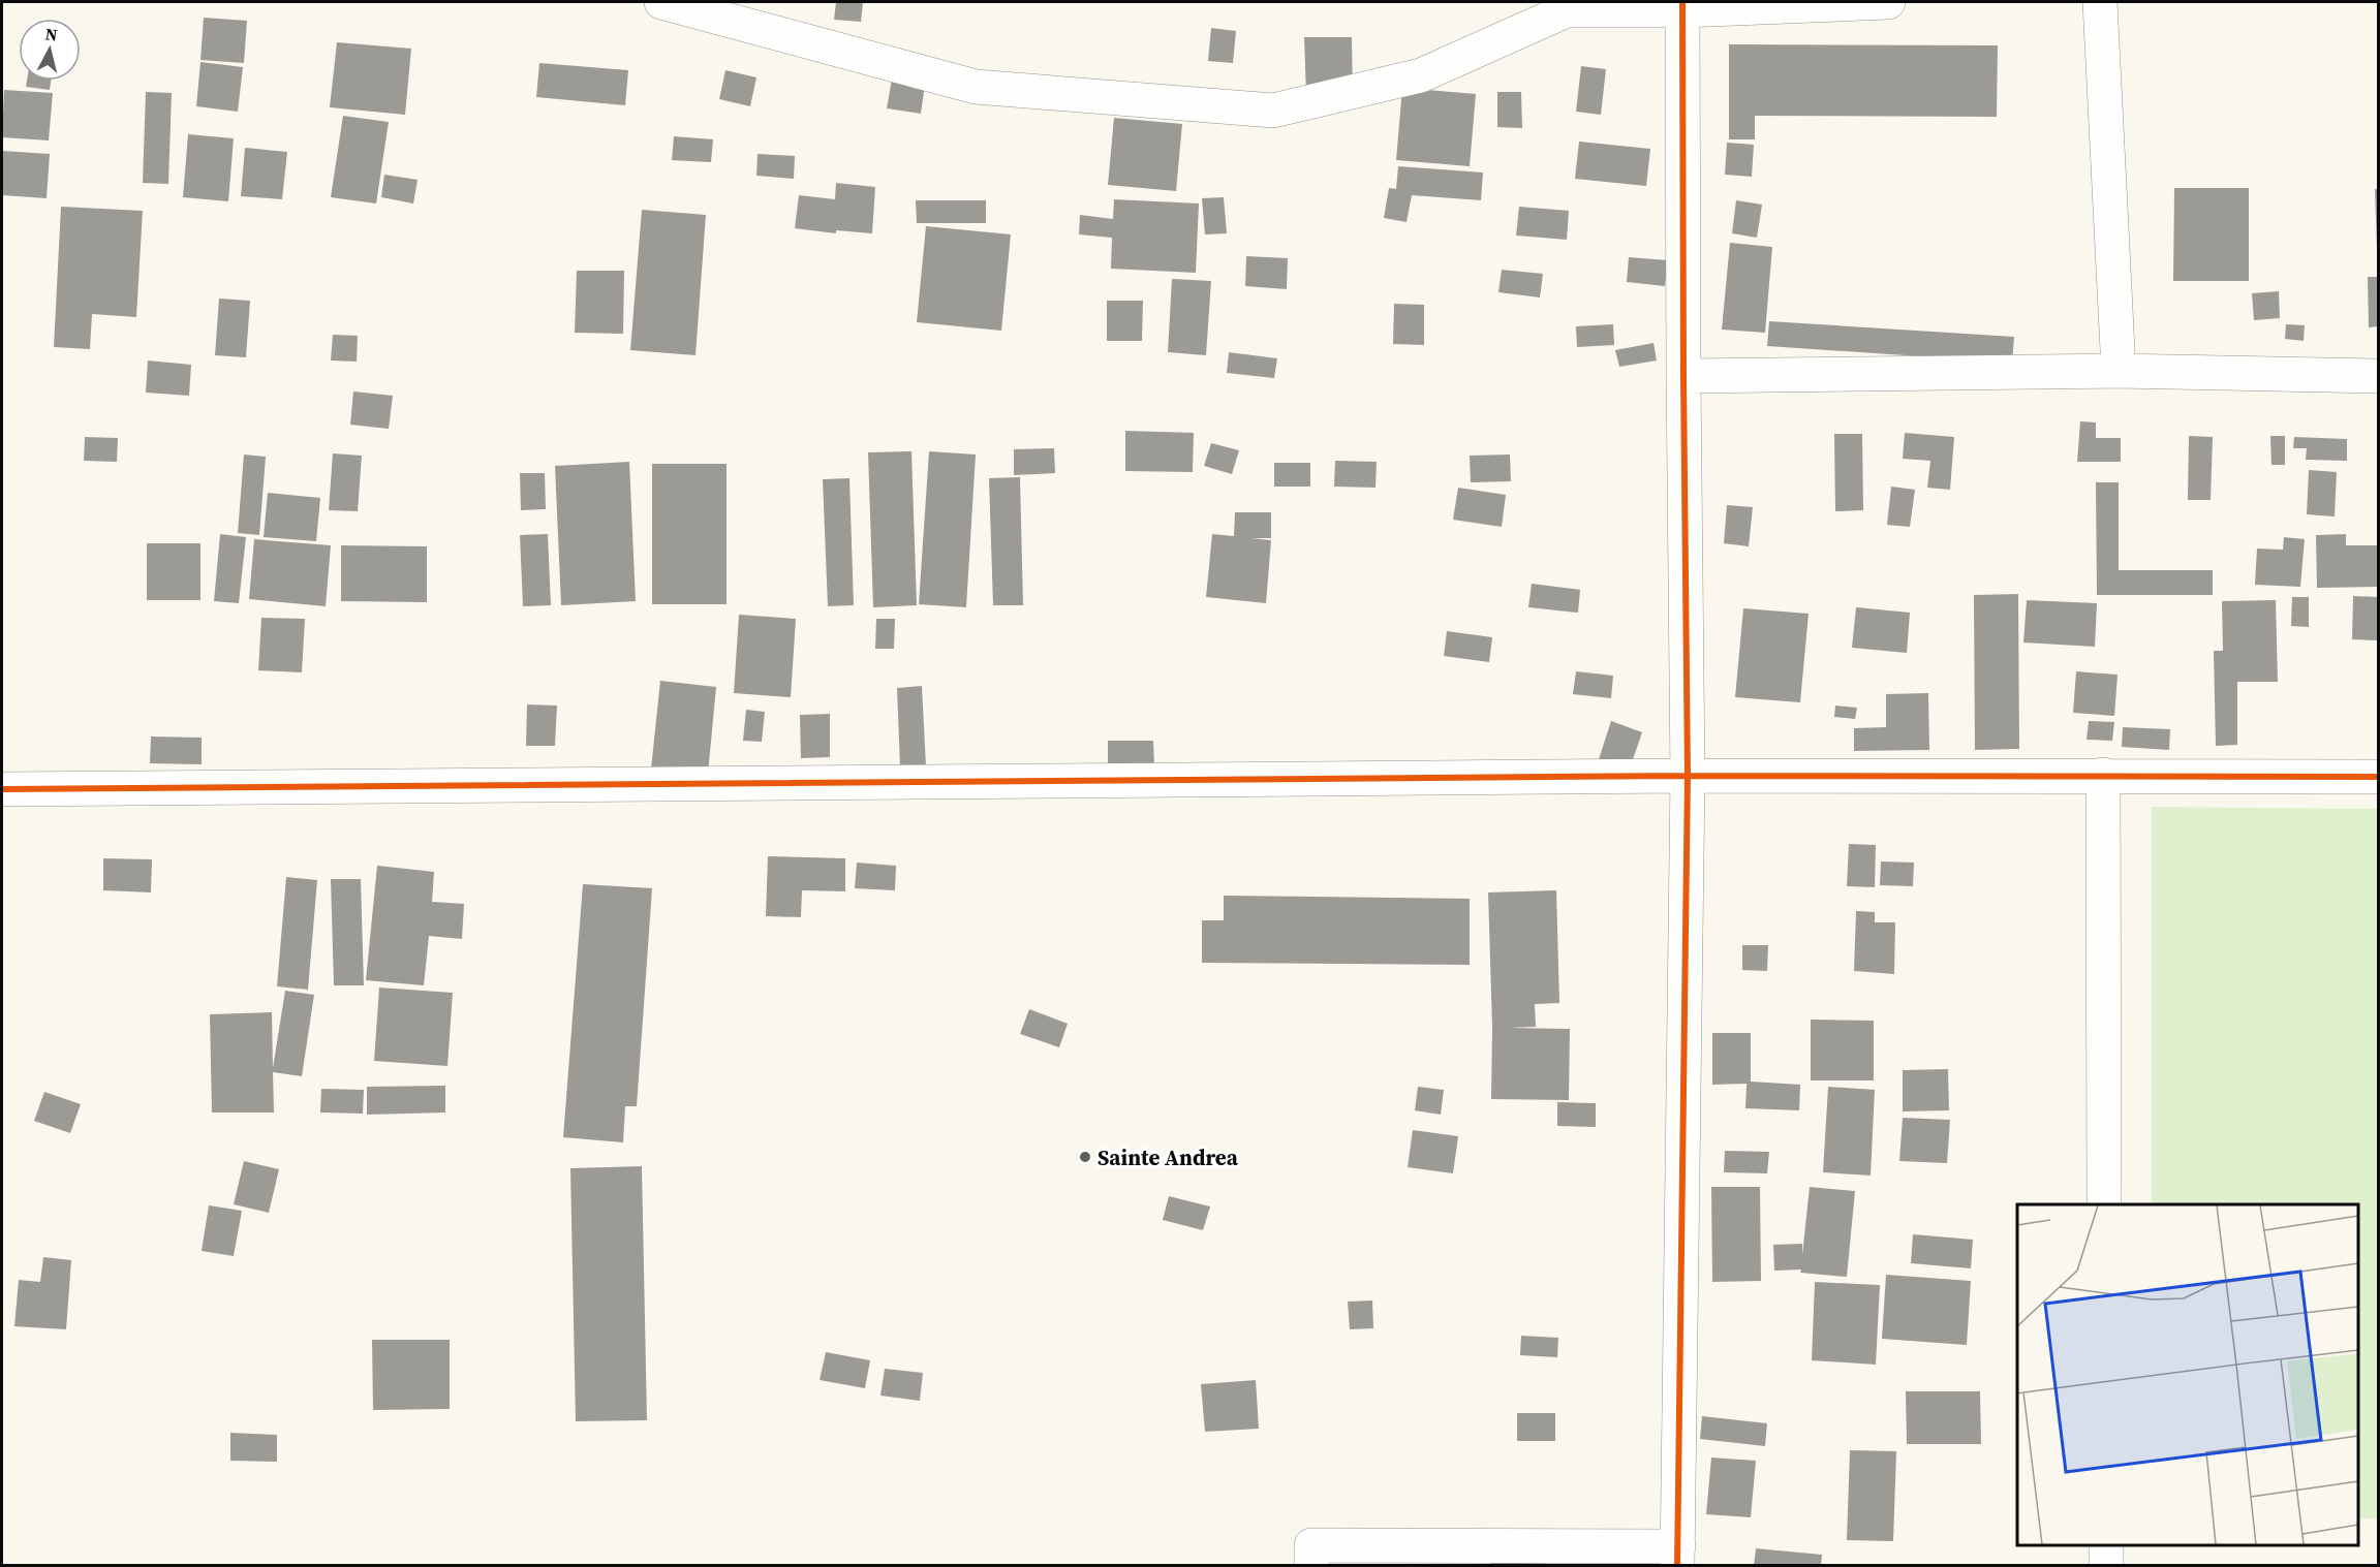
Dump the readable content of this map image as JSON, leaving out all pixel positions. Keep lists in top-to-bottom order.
{
  "places": ["Sainte Andrea"],
  "north": "top"
}
